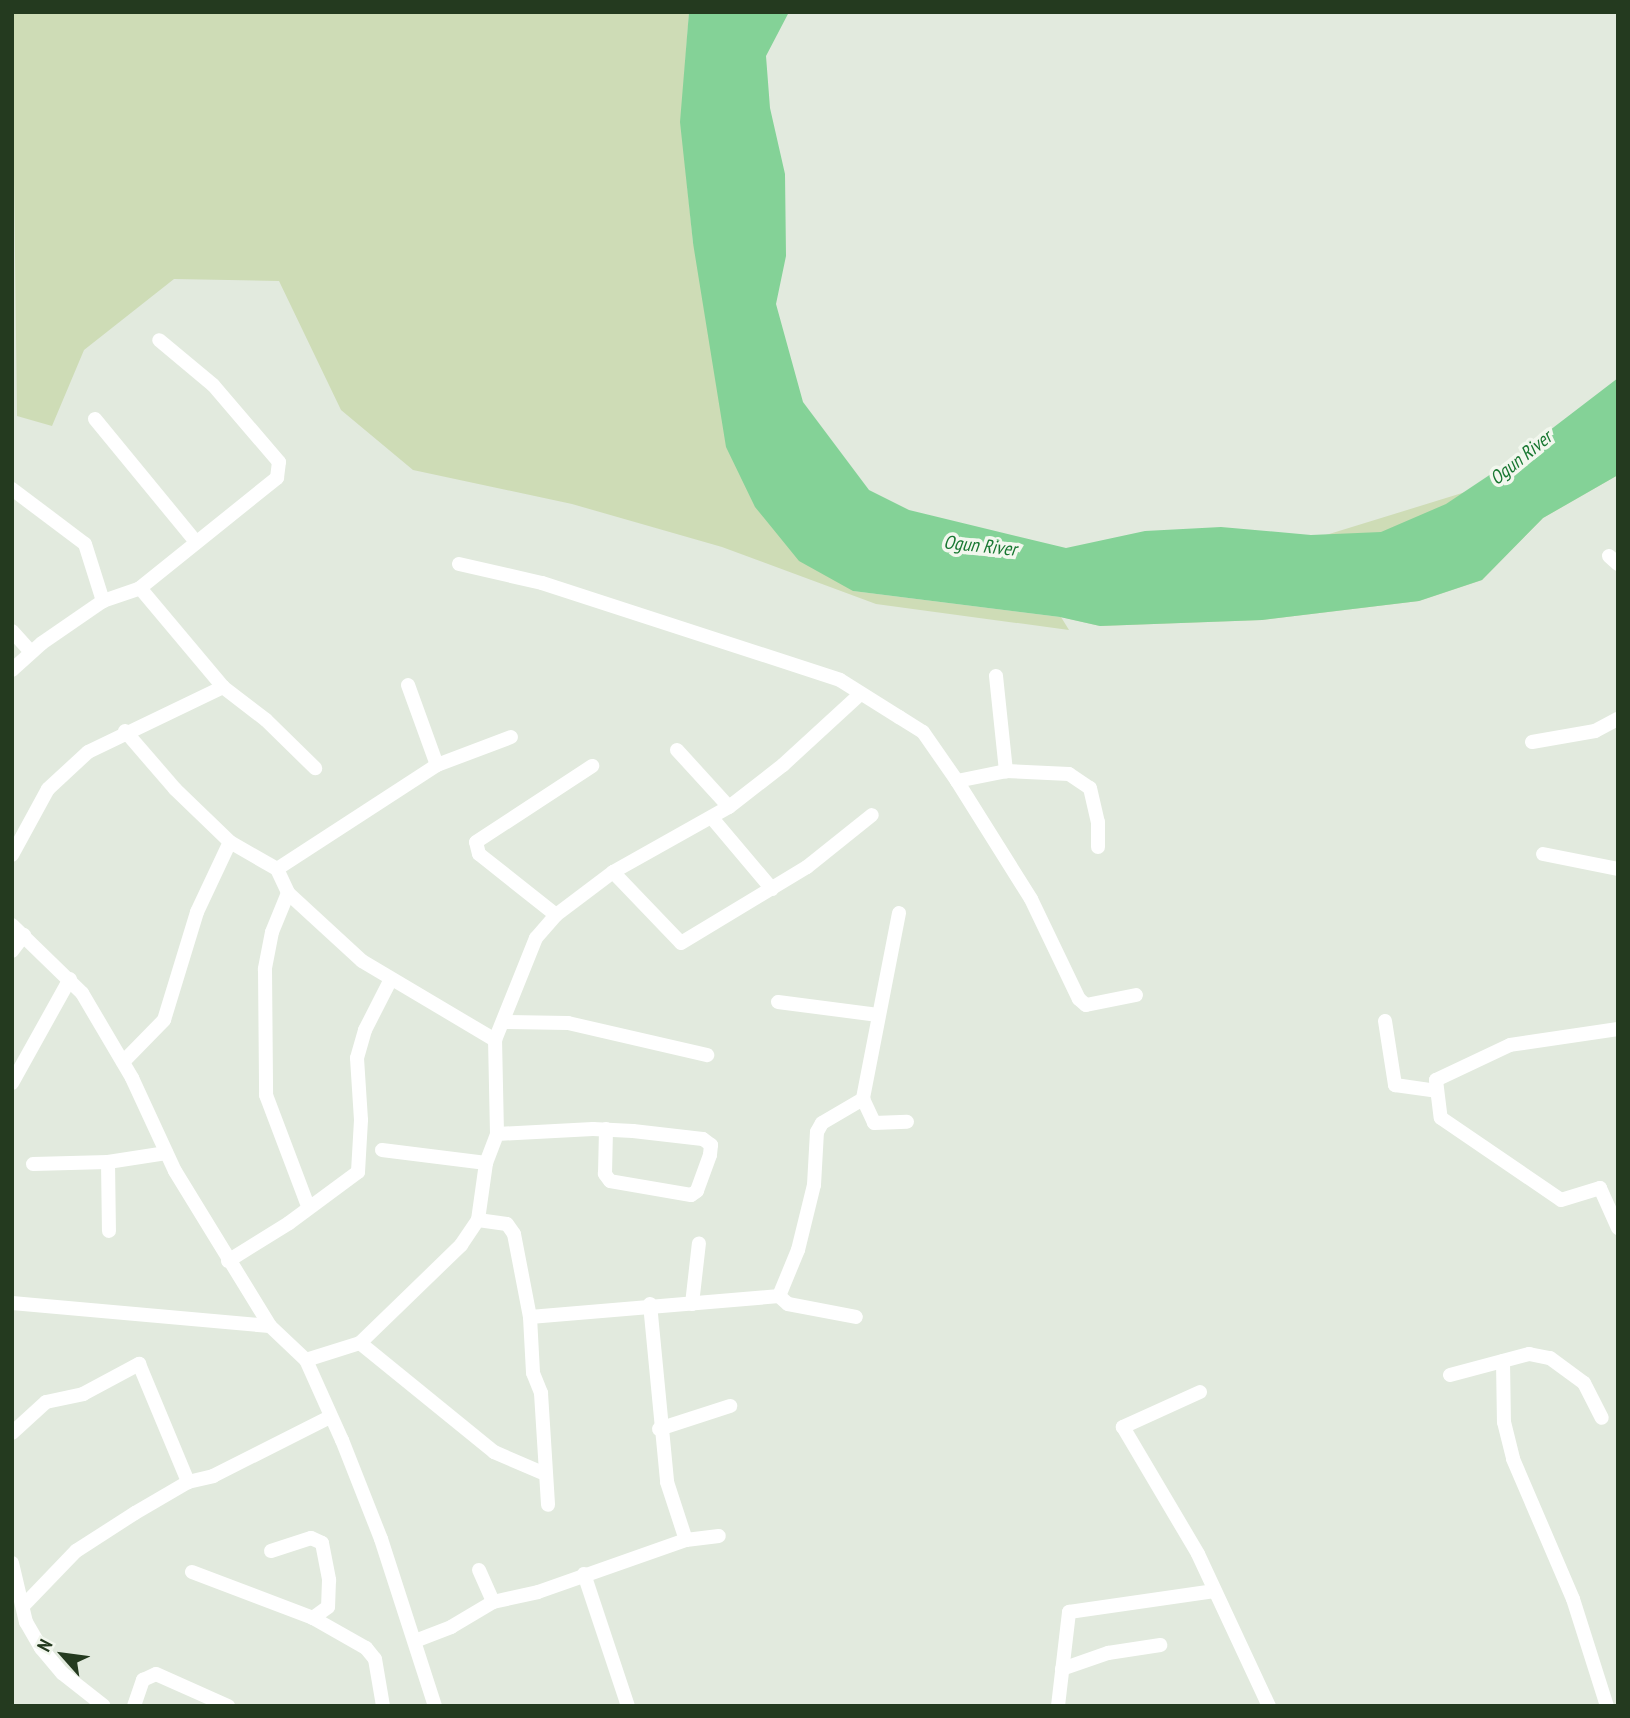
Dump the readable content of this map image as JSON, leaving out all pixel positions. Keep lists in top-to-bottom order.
{
  "water": ["Ogun River"],
  "north": "top left"
}
